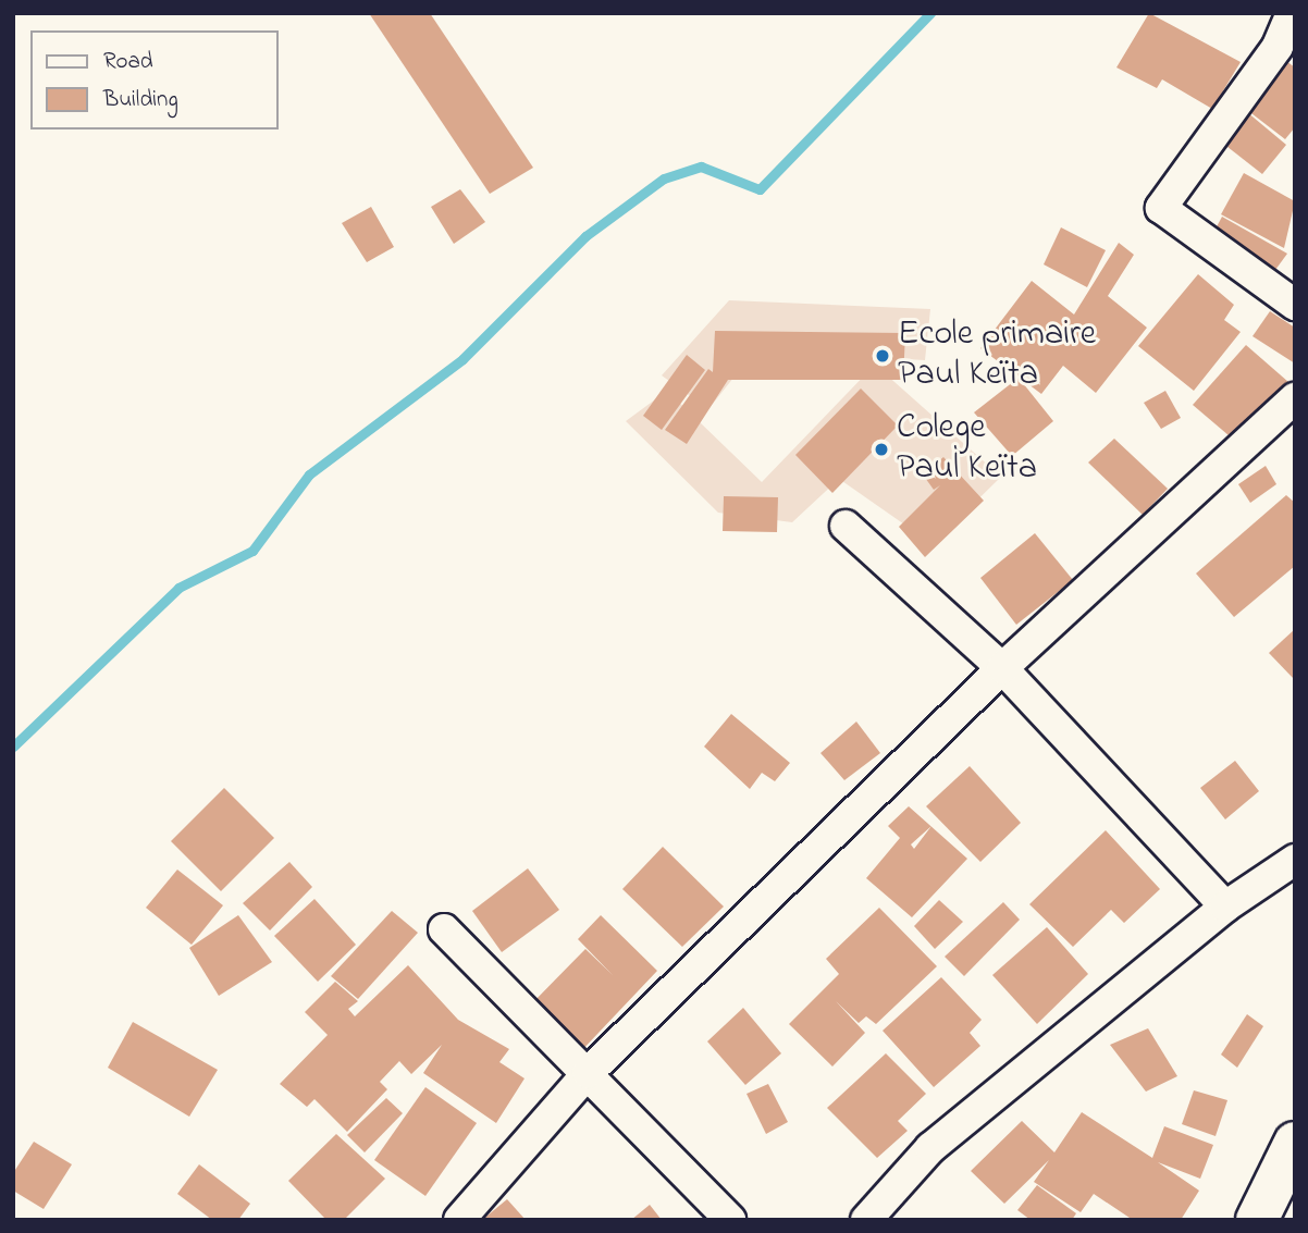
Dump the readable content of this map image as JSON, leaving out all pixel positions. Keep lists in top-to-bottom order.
{
  "places": ["Ecole primaire Paul Keïta", "Colege Paul Keïta"],
  "legend": ["Road", "Building"]
}
